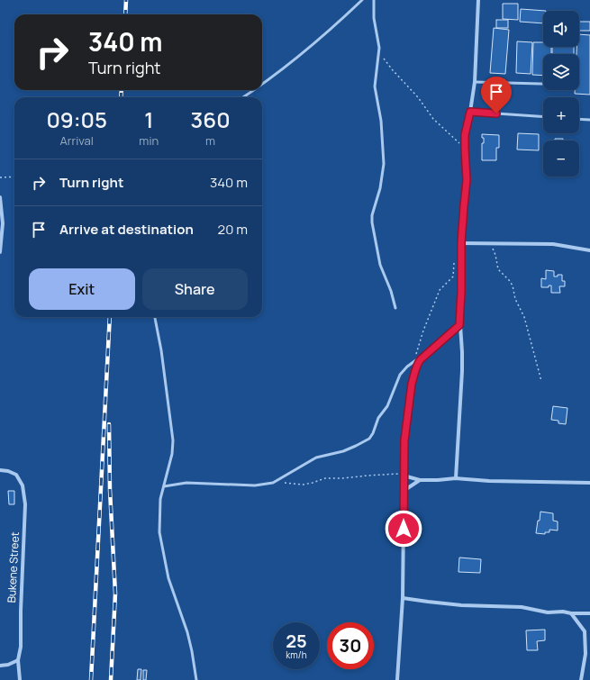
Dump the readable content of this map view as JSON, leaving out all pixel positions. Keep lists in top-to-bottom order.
{
  "streets": {
    "street": ["Bukene Street"]
  },
  "page": {
    "map_buttons": ["+", "−"],
    "turn": ["340 m", "Turn right"],
    "eta": [
      "09:05",
      "Arrival",
      "1",
      "min",
      "360",
      "m"
    ],
    "list": [
      {
        "name": "Turn right",
        "value": "340 m"
      },
      {
        "name": "Arrive at destination",
        "value": "20 m"
      }
    ],
    "buttons": ["Exit", "Share"],
    "speed": "25 km/h",
    "limit": "30"
  }
}
